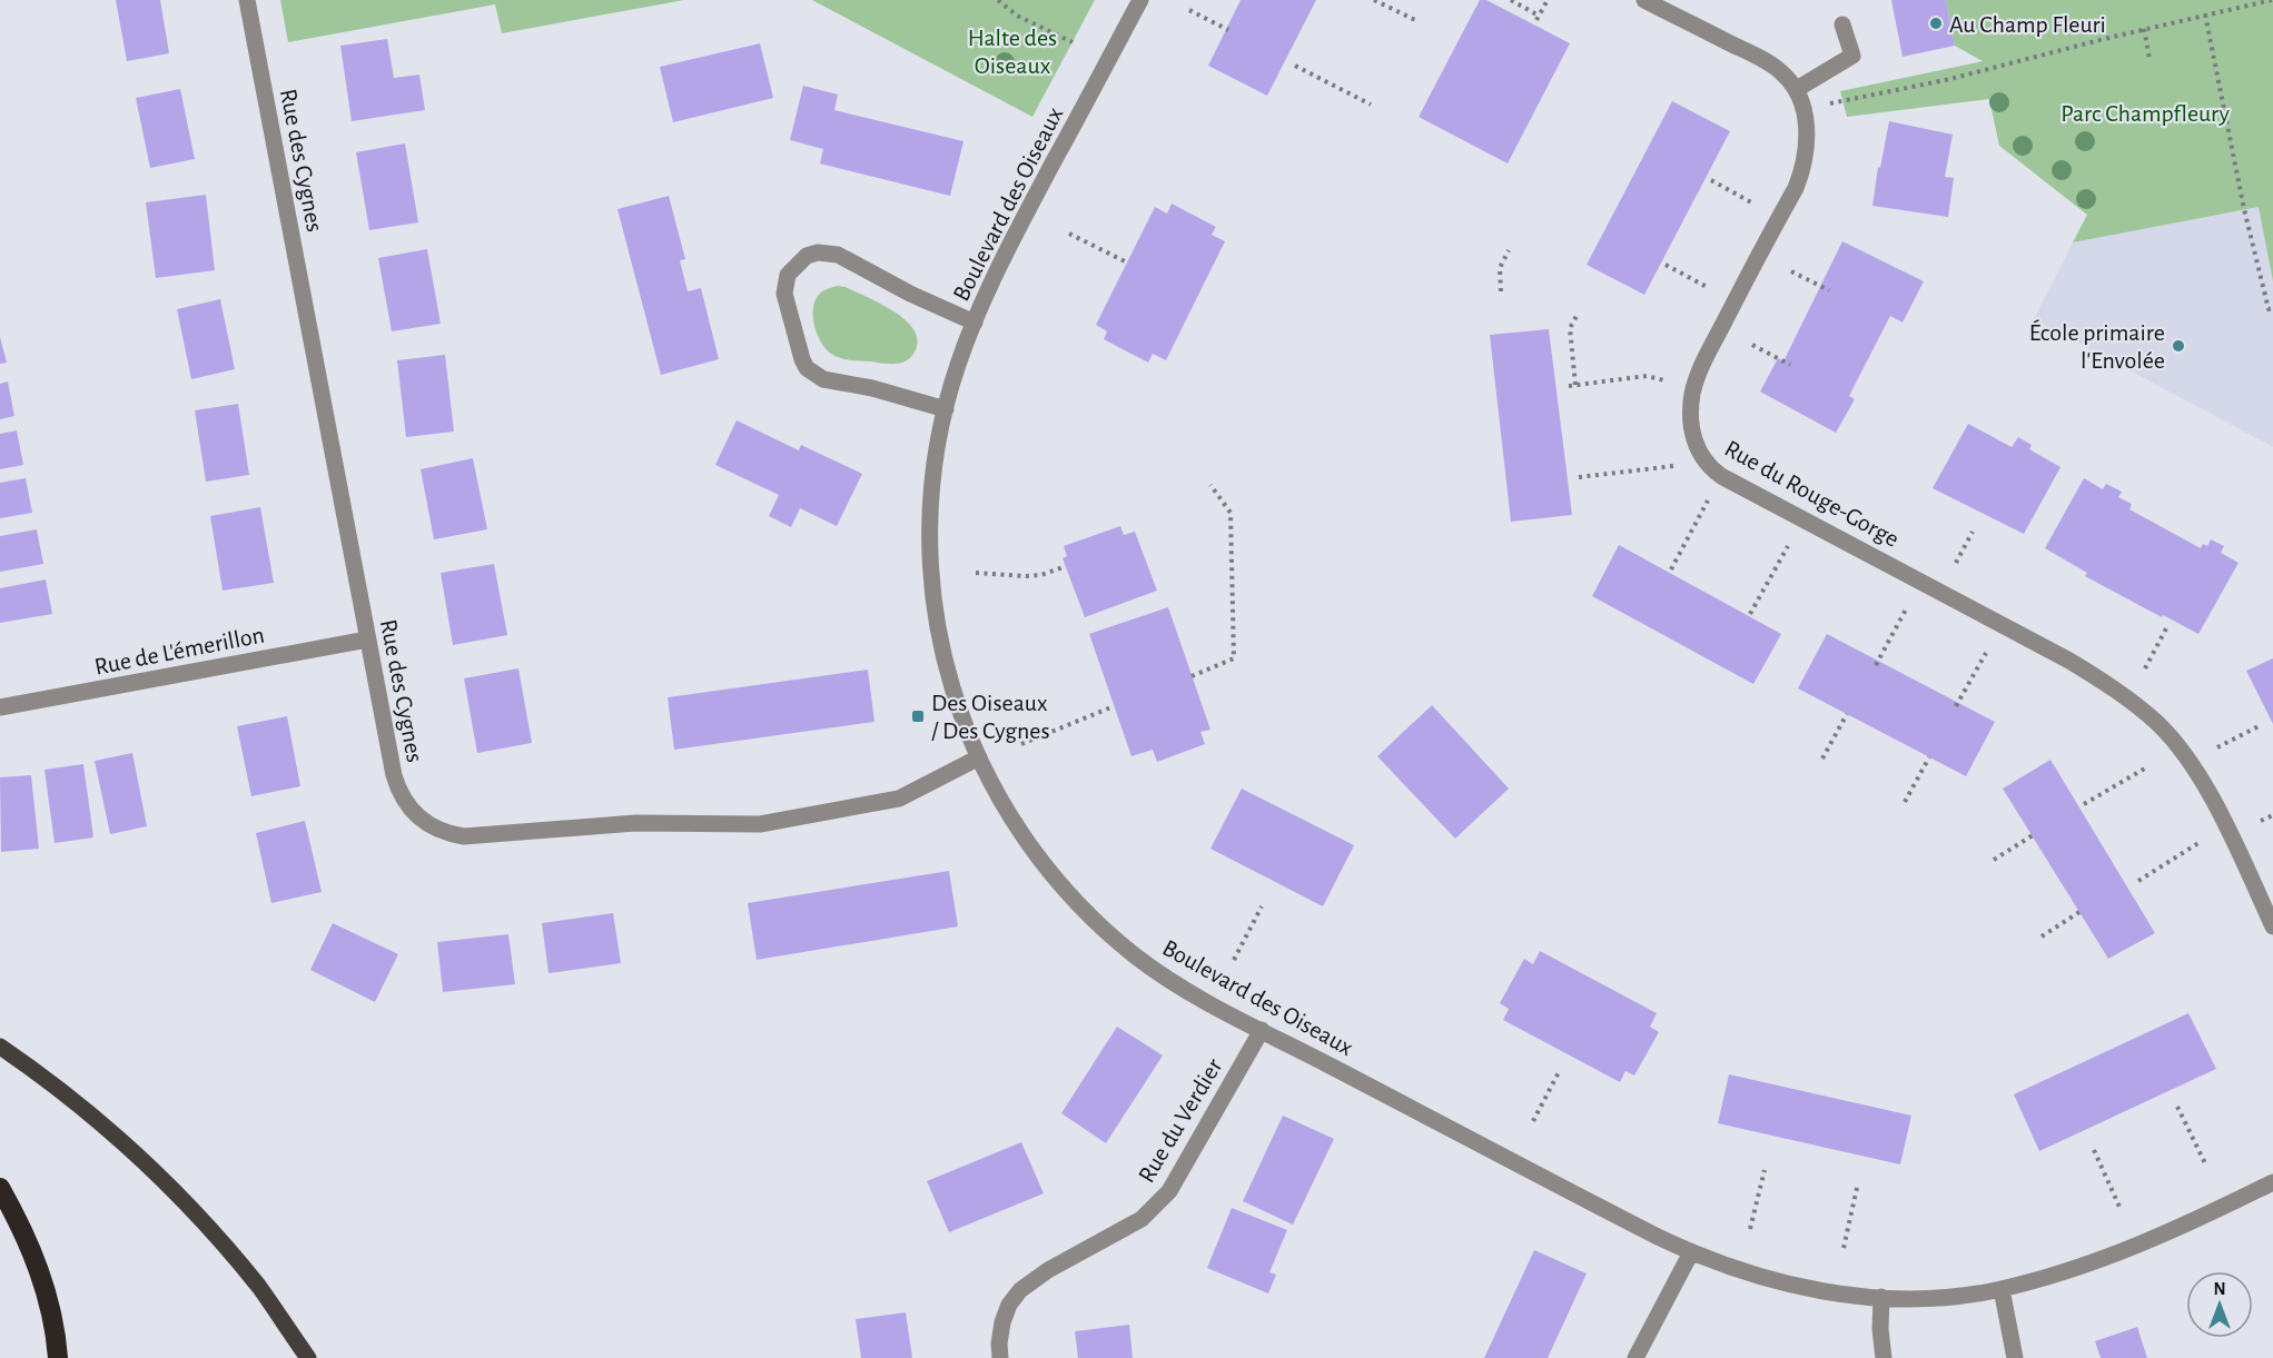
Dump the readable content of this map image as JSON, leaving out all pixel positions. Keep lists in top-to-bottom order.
{
  "streets": {
    "street": [
      "Rue des Cygnes",
      "Boulevard des Oiseaux",
      "Rue du Rouge-Gorge",
      "Rue de L'émerillon",
      "Rue du Verdier"
    ]
  },
  "crossings": [
    ["Rue des Cygnes", "Boulevard des Oiseaux"],
    ["Rue des Cygnes", "Rue de L'émerillon"],
    ["Boulevard des Oiseaux", "Rue du Verdier"]
  ],
  "parks": ["Halte des Oiseaux", "Parc Champfleury"],
  "places": {
    "other": ["Au Champ Fleuri", "École primaire l'Envolée"],
    "transit": ["Des Oiseaux / Des Cygnes"]
  },
  "north": "top"
}
